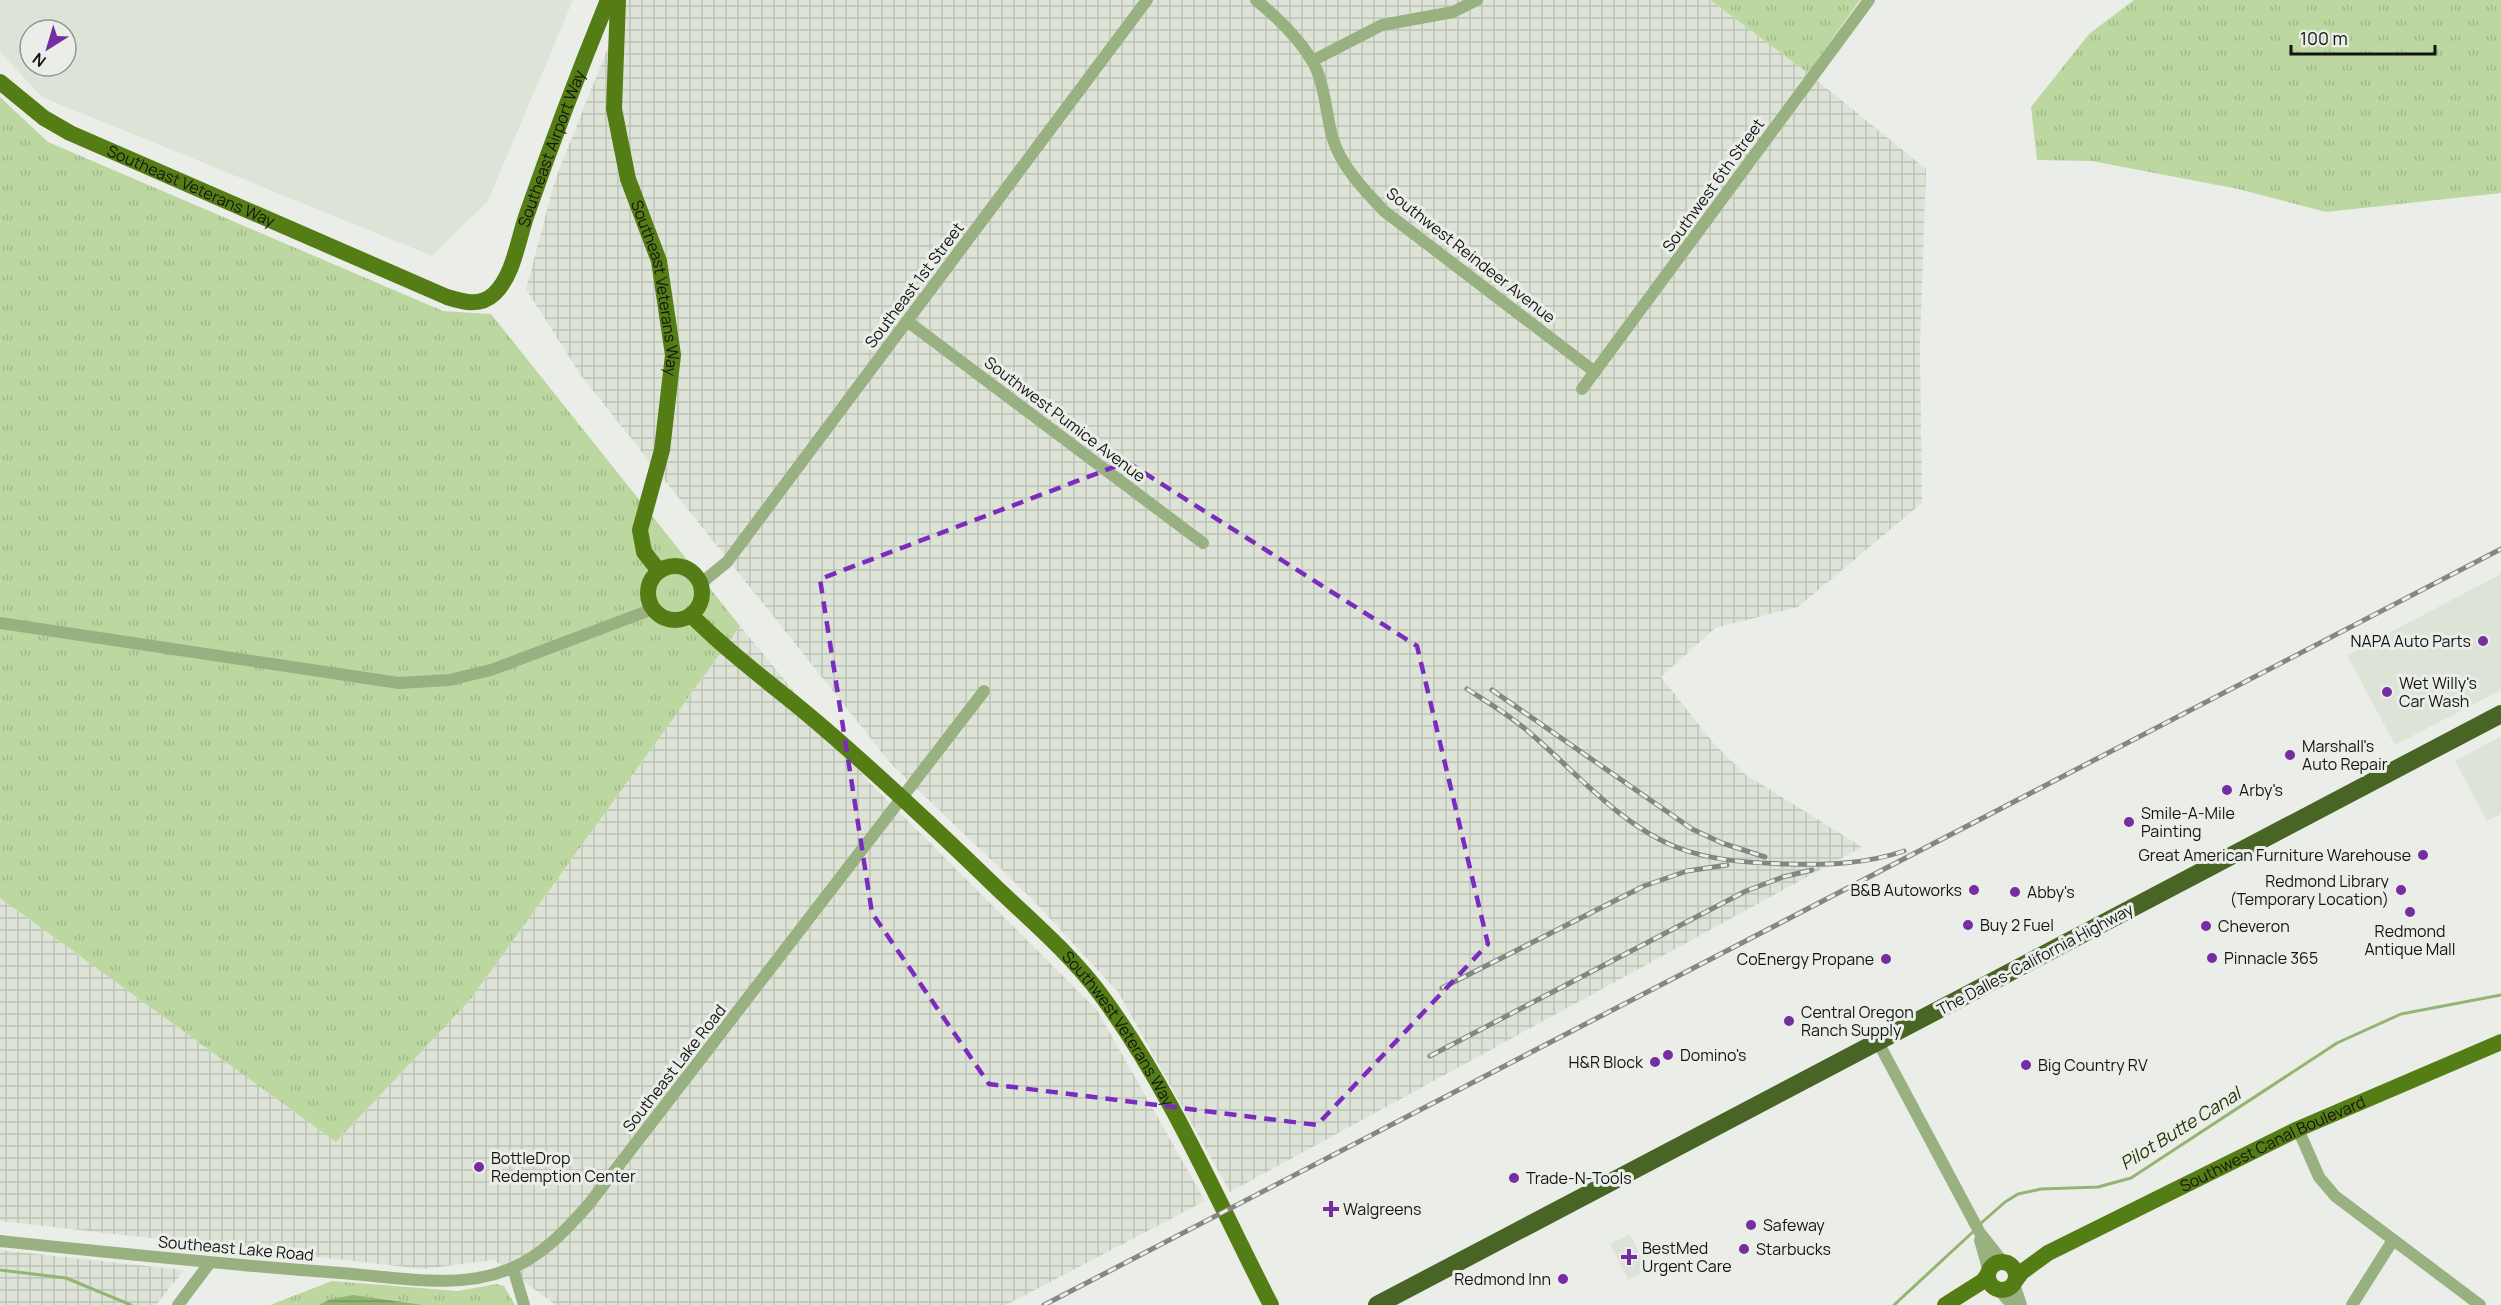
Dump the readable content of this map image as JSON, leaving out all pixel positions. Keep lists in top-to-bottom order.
{
  "streets": {
    "highway": ["The Dalles-California Highway"],
    "main road": [
      "Southeast Airport Way",
      "Southeast Veterans Way",
      "Southwest Veterans Way",
      "Southwest Canal Boulevard"
    ],
    "street": [
      "Southwest 6th Street",
      "Southwest Reindeer Avenue",
      "Southeast 1st Street",
      "Southwest Pumice Avenue",
      "Southeast Lake Road"
    ]
  },
  "crossings": [
    ["Southeast Airport Way", "Southeast Veterans Way"],
    ["Southwest 6th Street", "Southwest Reindeer Avenue"],
    ["Southeast Veterans Way", "Southeast 1st Street"],
    ["Southeast 1st Street", "Southwest Pumice Avenue"],
    ["Southwest Veterans Way", "Southeast Lake Road"]
  ],
  "water": ["Pilot Butte Canal"],
  "places": {
    "other": [
      "NAPA Auto Parts",
      "Wet Willy's Car Wash",
      "Marshall's Auto Repair",
      "Arby's",
      "Smile-A-Mile Painting",
      "Great American Furniture Warehouse",
      "B&B Autoworks",
      "Redmond Library (Temporary Location)",
      "Abby's",
      "Redmond Antique Mall",
      "Buy 2 Fuel",
      "Cheveron",
      "Pinnacle 365",
      "CoEnergy Propane",
      "Central Oregon Ranch Supply",
      "Domino's",
      "H&R Block",
      "Big Country RV",
      "BottleDrop Redemption Center",
      "Trade-N-Tools",
      "Safeway",
      "Starbucks",
      "Redmond Inn"
    ],
    "health": ["Walgreens", "BestMed Urgent Care"]
  },
  "scale_bar": "100 m",
  "north": "bottom left"
}
